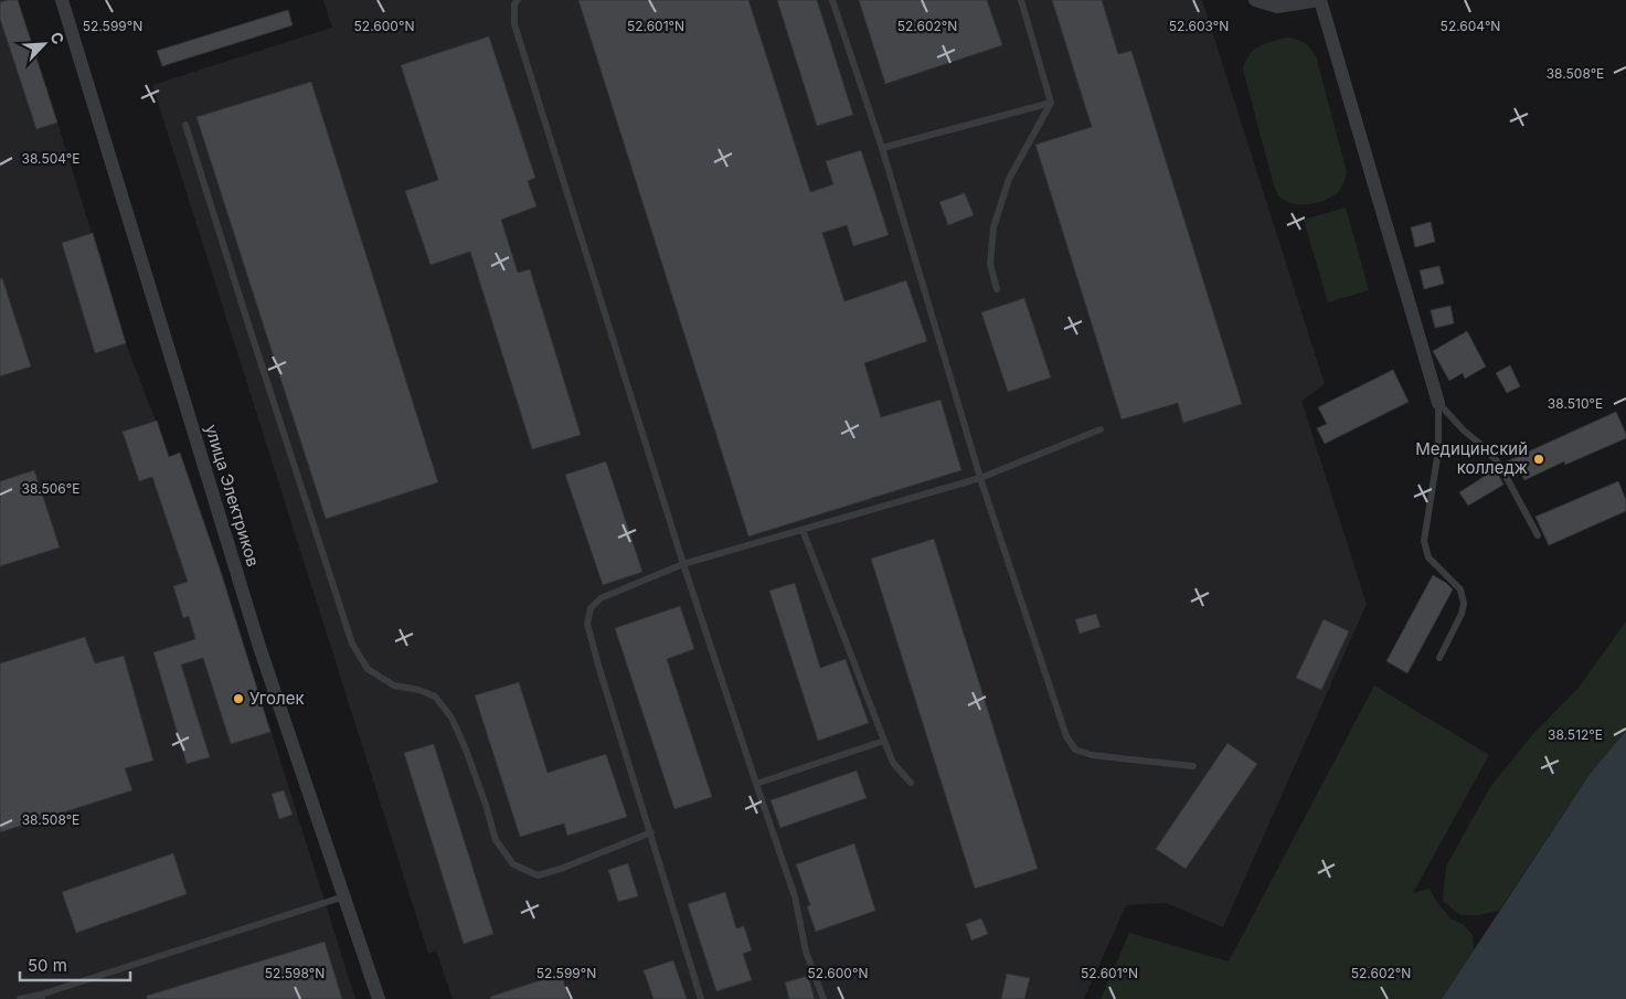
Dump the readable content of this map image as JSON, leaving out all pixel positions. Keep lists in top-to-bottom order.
{
  "streets": {
    "street": ["улица Электриков"]
  },
  "places": ["Медицинский колледж", "Уголек"],
  "scale_bar": "50 m",
  "north": "top right",
  "coordinates": [
    "52.599°N",
    "52.600°N",
    "52.601°N",
    "52.602°N",
    "52.603°N",
    "52.604°N",
    "38.508°E",
    "38.504°E",
    "38.510°E",
    "38.506°E",
    "38.512°E",
    "52.598°N"
  ]
}
